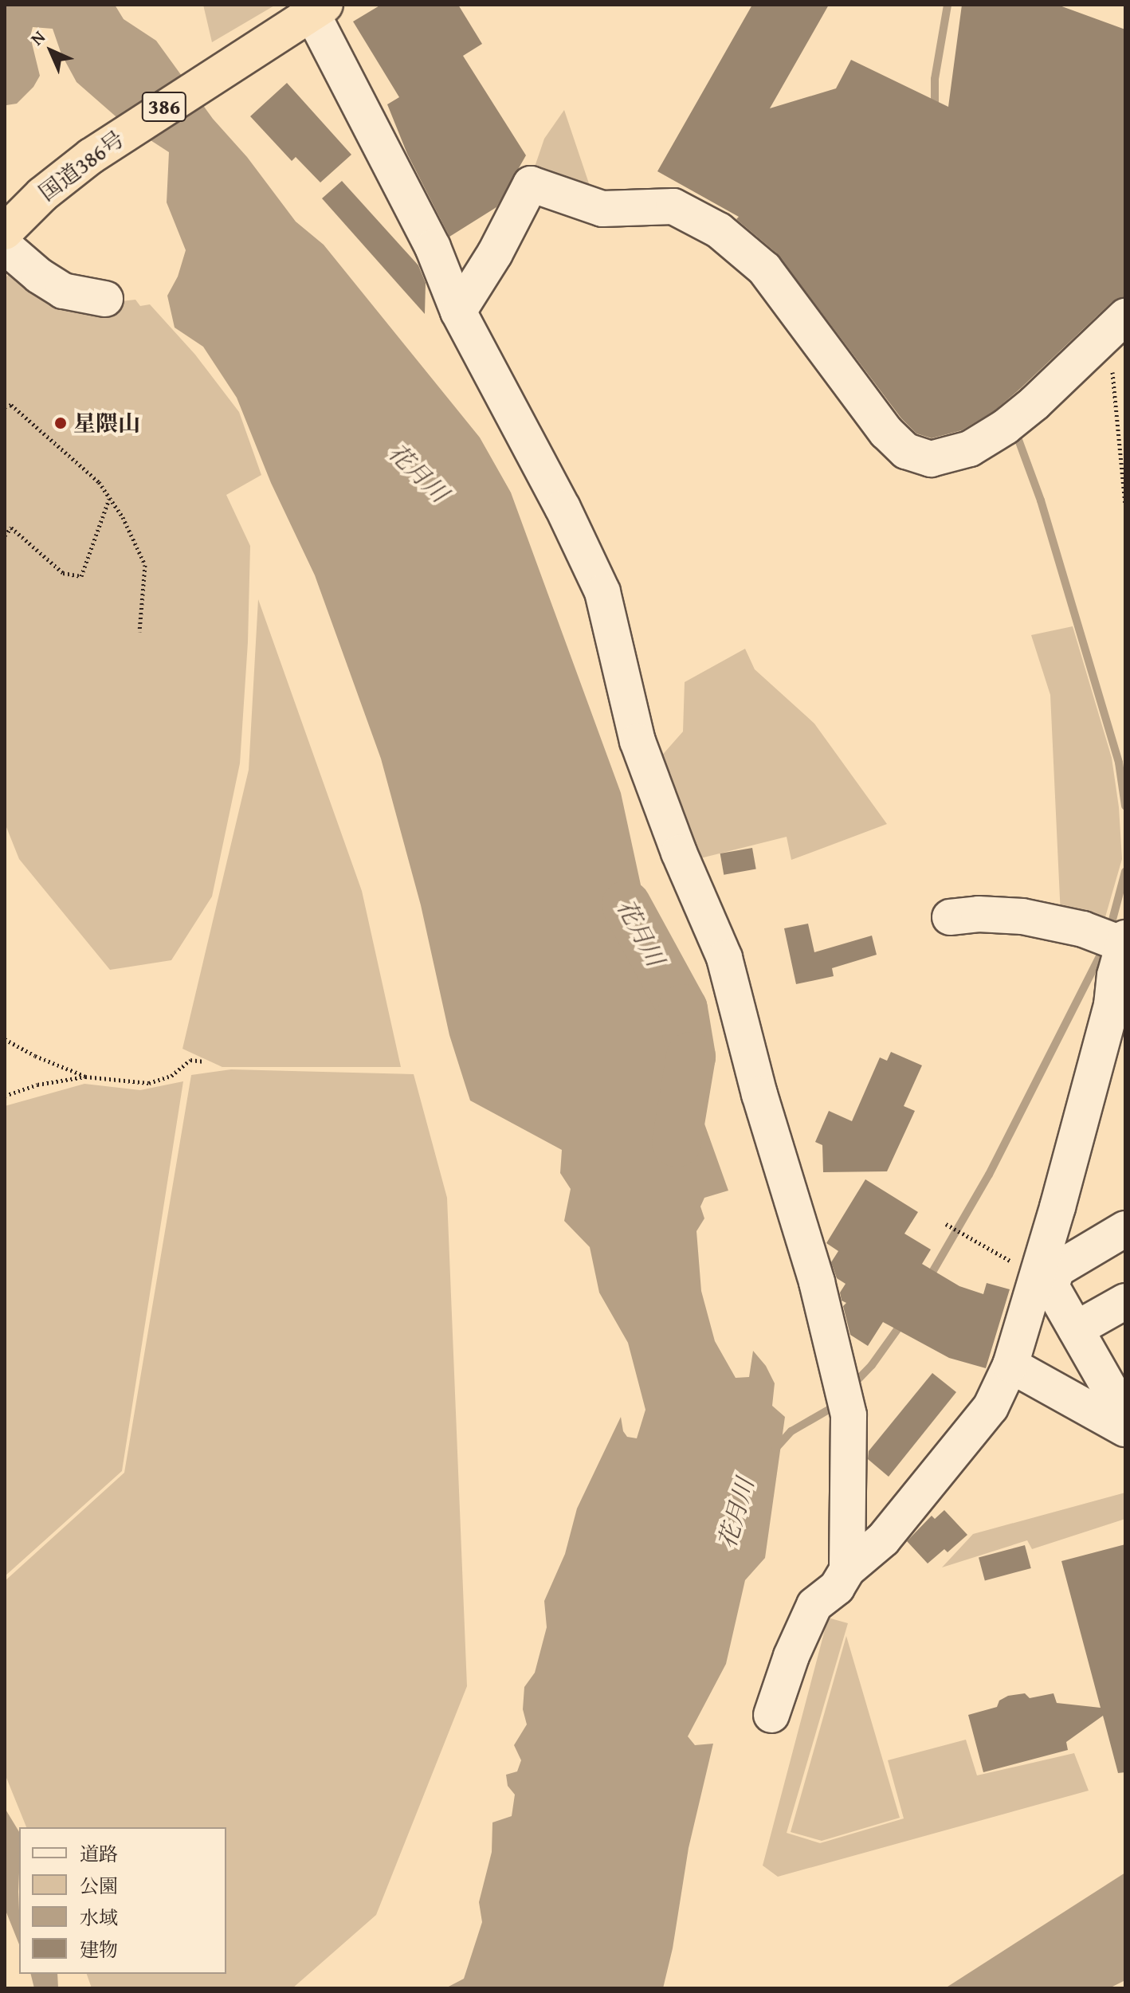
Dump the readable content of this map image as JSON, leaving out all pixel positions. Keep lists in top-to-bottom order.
{
  "streets": {
    "highway": ["386", "国道386号"]
  },
  "water": ["花月川"],
  "places": ["星隈山"],
  "legend": [
    "道路",
    "公園",
    "水域",
    "建物"
  ],
  "north": "top left"
}
